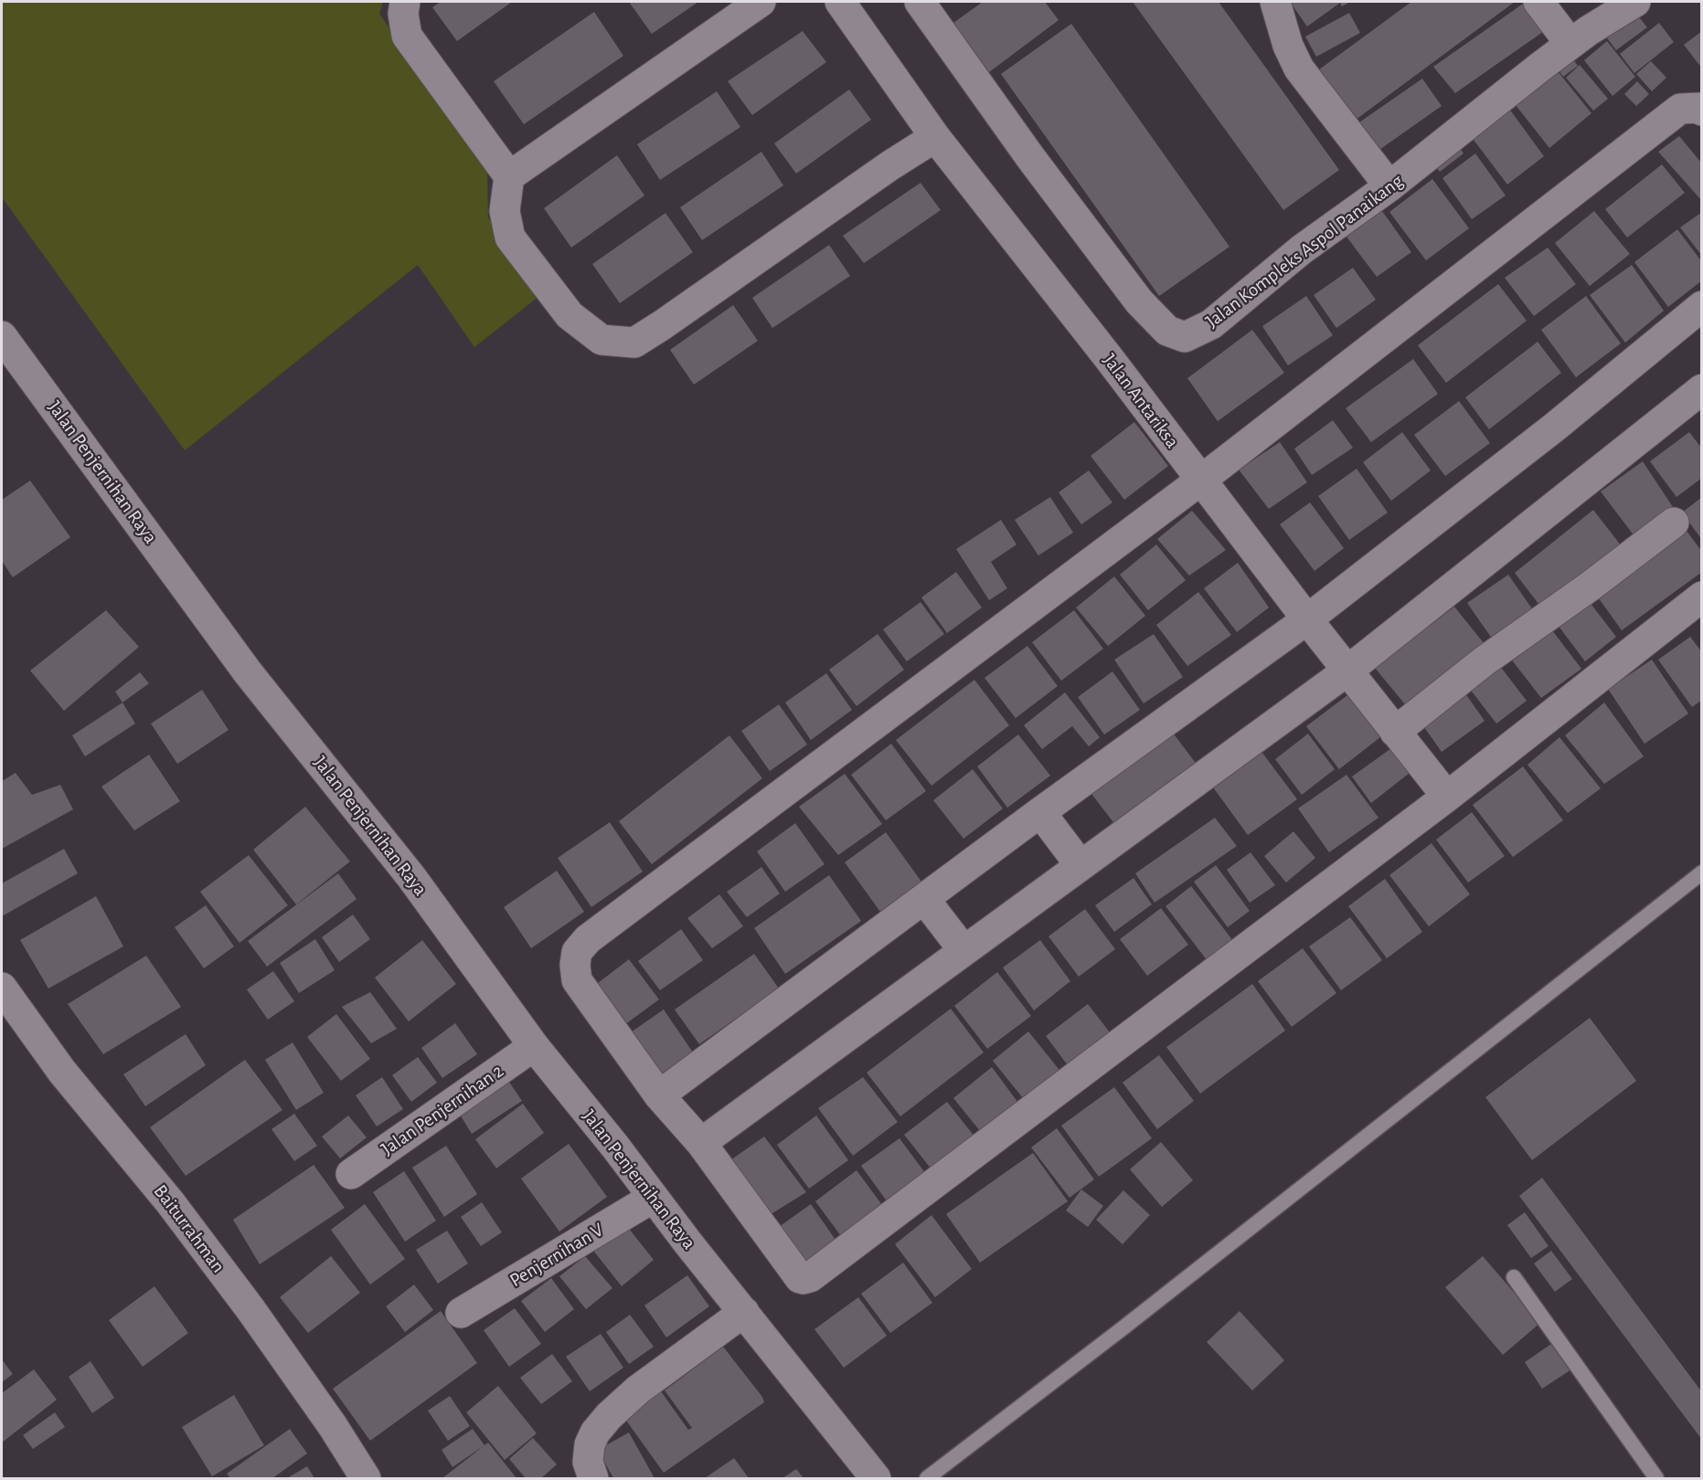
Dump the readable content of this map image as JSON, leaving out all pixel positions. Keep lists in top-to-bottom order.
{
  "streets": {
    "street": [
      "Jalan Kompleks Aspol Panaikang",
      "Jalan Antariksa",
      "Jalan Penjernihan Raya",
      "Jalan Penjernihan 2",
      "Baiturrahman",
      "Penjernihan V"
    ]
  },
  "crossings": [
    ["Jalan Penjernihan Raya", "Jalan Penjernihan 2"],
    ["Jalan Penjernihan Raya", "Penjernihan V"]
  ]
}
